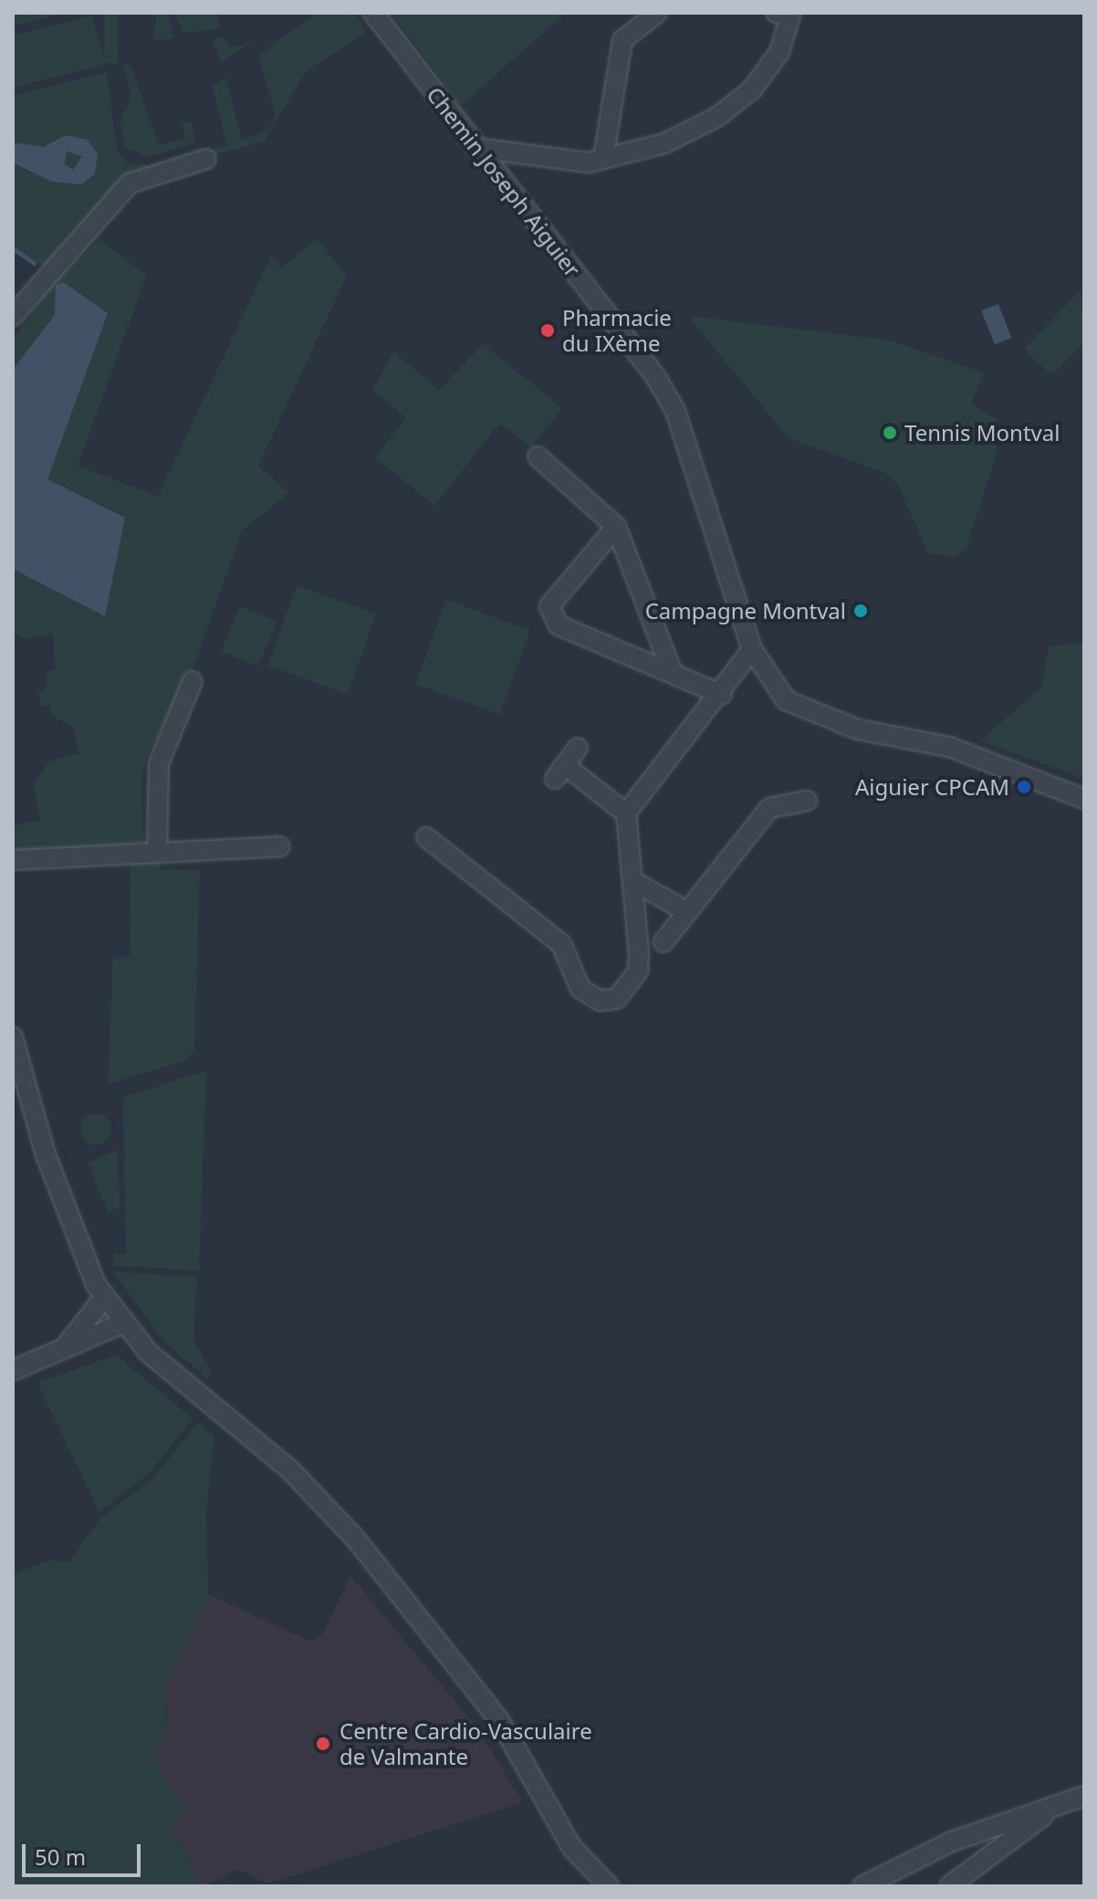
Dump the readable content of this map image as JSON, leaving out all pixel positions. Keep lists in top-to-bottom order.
{
  "streets": {
    "street": ["Chemin Joseph Aiguier"]
  },
  "places": [
    "Pharmacie du IXème",
    "Tennis Montval",
    "Campagne Montval",
    "Aiguier CPCAM",
    "Centre Cardio-Vasculaire de Valmante"
  ],
  "scale_bar": "50 m"
}
